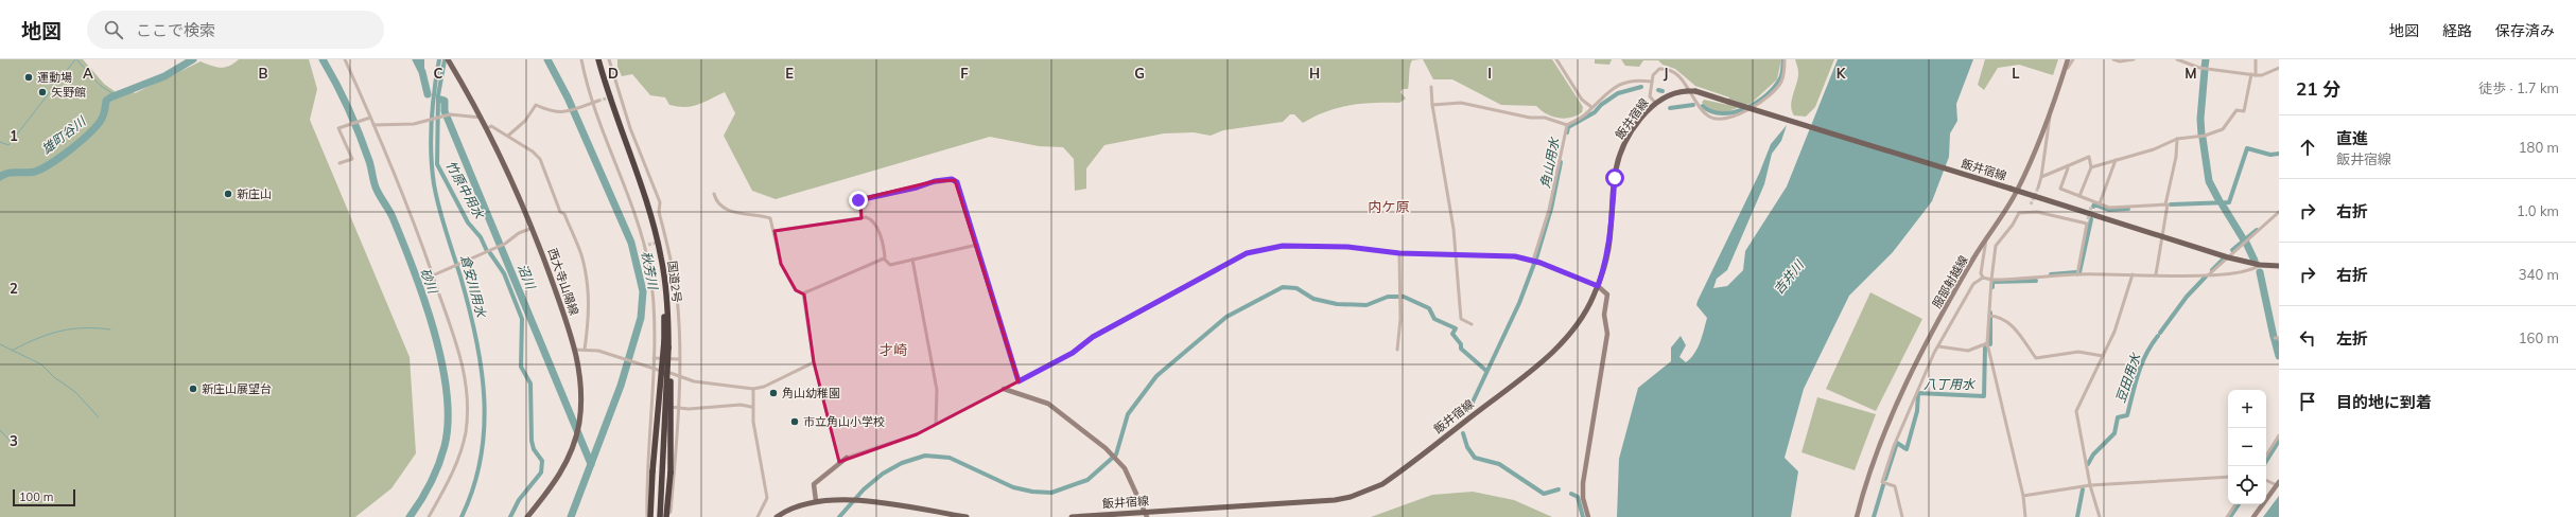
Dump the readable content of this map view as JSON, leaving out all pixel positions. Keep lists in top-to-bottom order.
{
  "streets": {
    "highway": ["国道2号"],
    "main road": ["飯井宿線", "西大寺山陽線"],
    "street": ["服部射越線"]
  },
  "crossings": [
    ["飯井宿線", "服部射越線"]
  ],
  "districts": ["内ケ原", "才崎"],
  "water": [
    "雄町谷川",
    "角山用水",
    "竹原中用水",
    "秋芳川",
    "沼川",
    "吉井川",
    "砂川",
    "倉安川用水",
    "豆田用水",
    "八丁用水"
  ],
  "places": [
    "運動場",
    "矢野館",
    "新庄山",
    "新庄山展望台",
    "角山幼稚園",
    "市立角山小学校"
  ],
  "scale_bar": "100 m",
  "page": {
    "header": "地図",
    "search": "ここで検索",
    "nav": ["地図", "経路", "保存済み"],
    "heading": ["21 分", "徒歩 · 1.7 km"],
    "list": [
      ["直進", "飯井宿線", "180 m"],
      ["右折", "1.0 km"],
      ["右折", "340 m"],
      ["左折", "160 m"],
      "目的地に到着"
    ],
    "map_buttons": ["+", "−"],
    "scale": "100 m"
  },
  "grid": {
    "columns": [
      "A",
      "B",
      "C",
      "D",
      "E",
      "F",
      "G",
      "H",
      "I",
      "J",
      "K",
      "L",
      "M"
    ],
    "rows": ["1", "2", "3"]
  }
}
